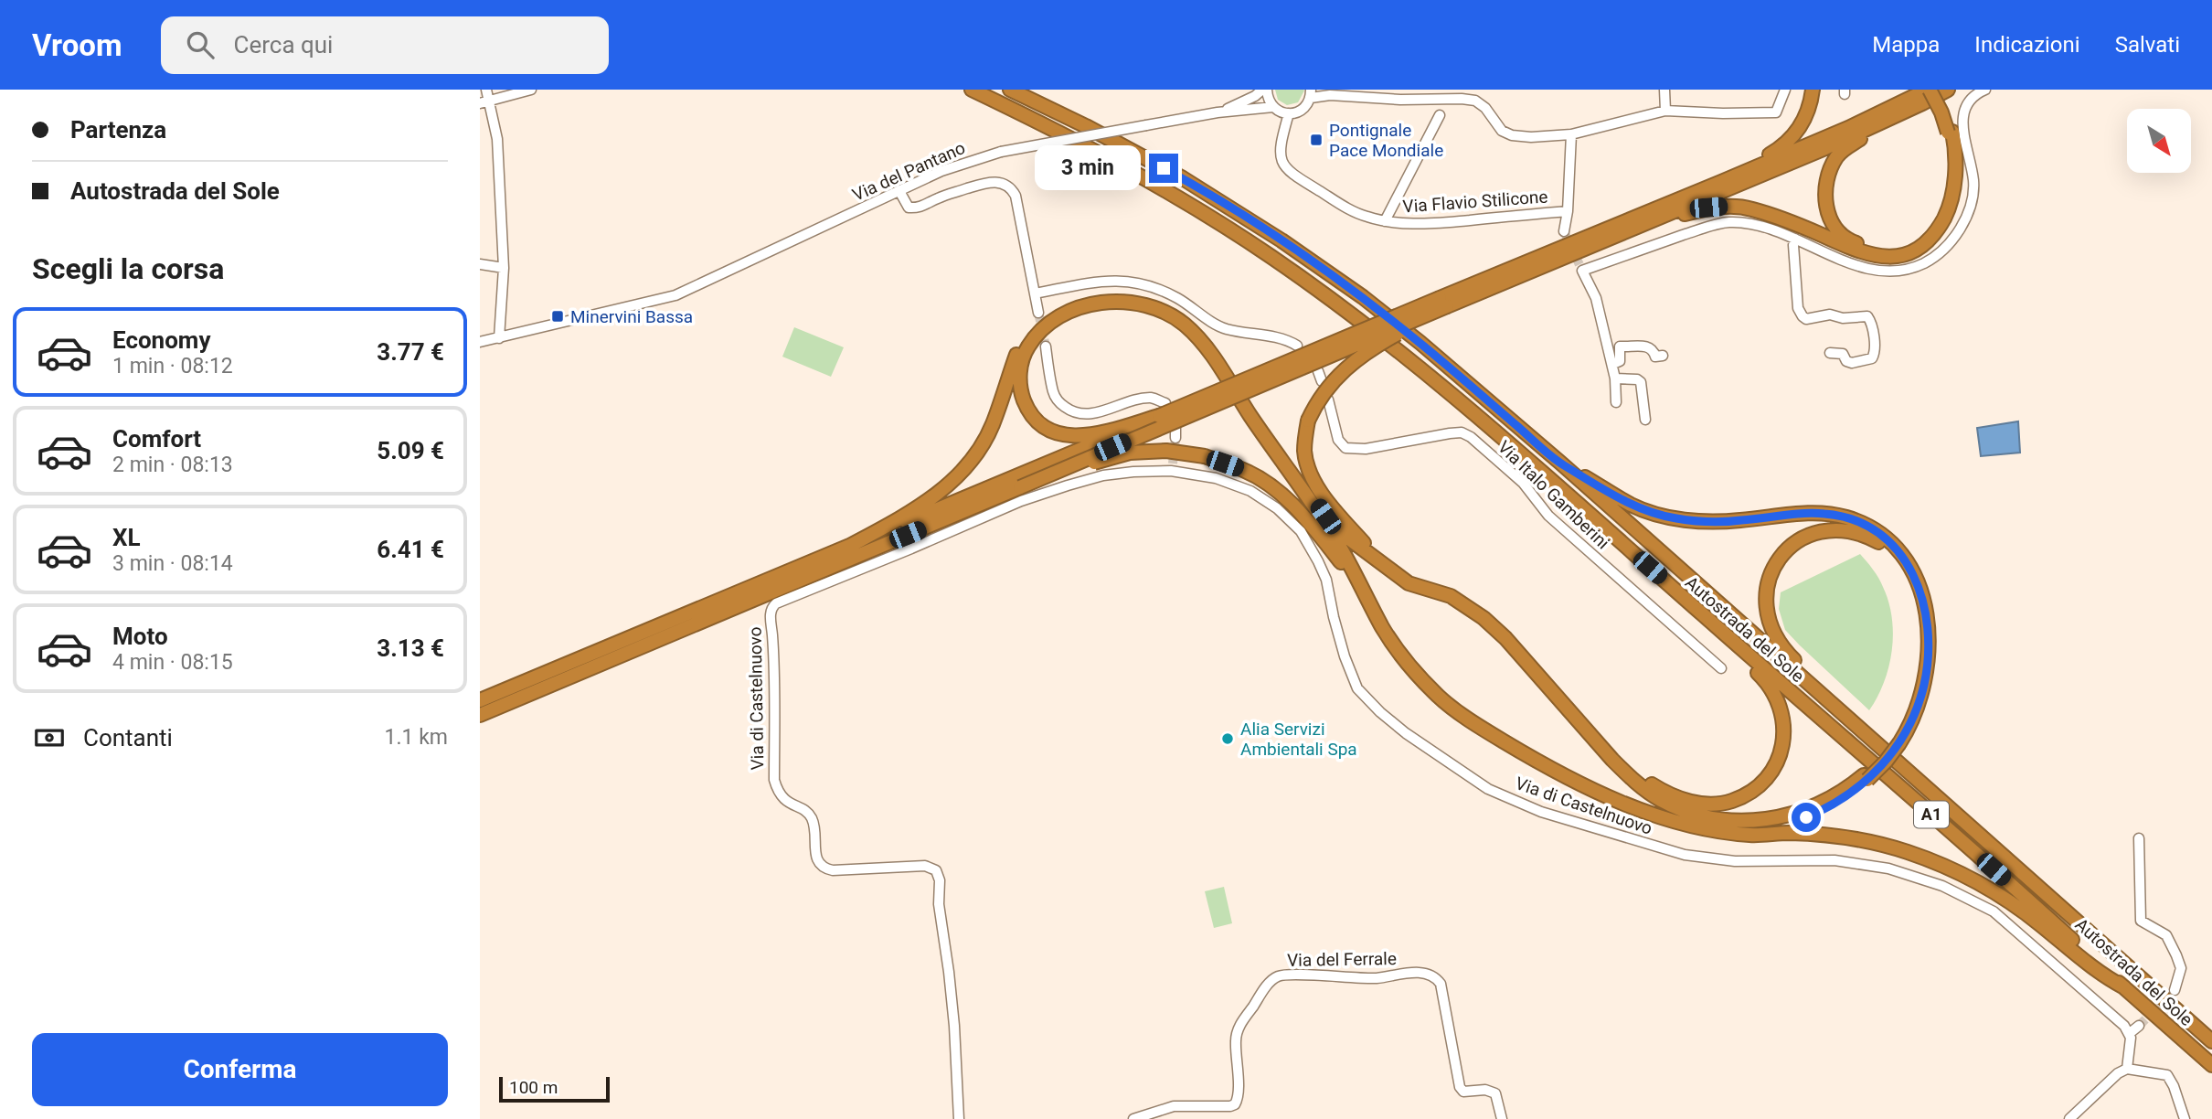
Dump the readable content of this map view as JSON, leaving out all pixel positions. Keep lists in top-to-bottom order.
{
  "streets": {
    "highway": ["Autostrada del Sole", "A1"],
    "street": [
      "Via del Pantano",
      "Via Flavio Stilicone",
      "Via Italo Gamberini",
      "Via di Castelnuovo",
      "Via del Ferrale"
    ]
  },
  "crossings": [
    ["Via del Pantano", "Via Flavio Stilicone"]
  ],
  "places": {
    "transit": ["Pontignale Pace Mondiale", "Minervini Bassa"],
    "other": ["Alia Servizi Ambientali Spa"]
  },
  "scale_bar": "100 m",
  "north": "bottom right",
  "page": {
    "header": "Vroom",
    "search": "Cerca qui",
    "nav": ["Mappa", "Indicazioni", "Salvati"],
    "banner": ["Partenza", "Autostrada del Sole"],
    "bubble": "3 min",
    "heading": "Scegli la corsa",
    "list": [
      {
        "name": "Economy",
        "note": "1 min · 08:12",
        "value": "3.77 €"
      },
      {
        "name": "Comfort",
        "note": "2 min · 08:13",
        "value": "5.09 €"
      },
      {
        "name": "XL",
        "note": "3 min · 08:14",
        "value": "6.41 €"
      },
      {
        "name": "Moto",
        "note": "4 min · 08:15",
        "value": "3.13 €"
      }
    ],
    "pay": ["Contanti", "1.1 km"],
    "buttons": "Conferma",
    "scale": "100 m"
  }
}
